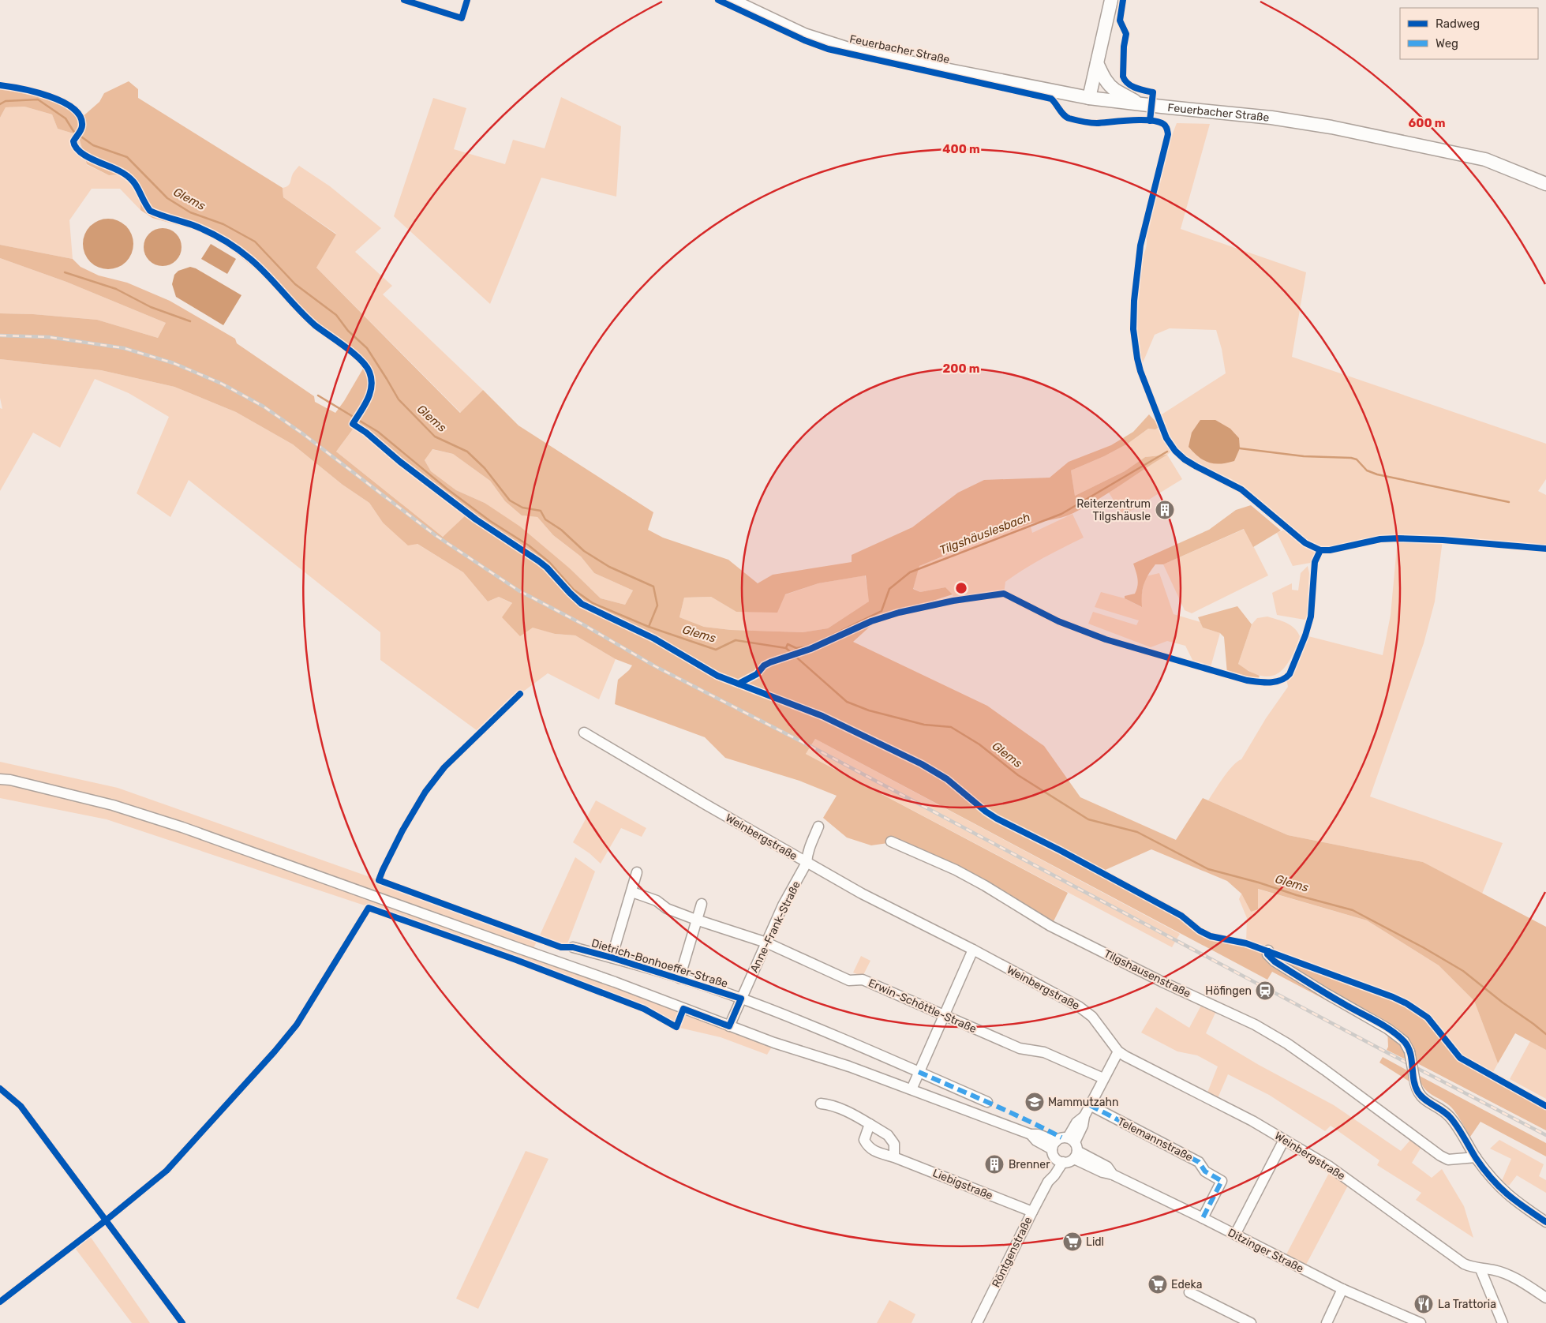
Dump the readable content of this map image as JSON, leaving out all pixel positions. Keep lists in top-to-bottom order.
{
  "streets": {
    "main road": ["Feuerbacher Straße"],
    "street": [
      "Weinbergstraße",
      "Anne-Frank-Straße",
      "Dietrich-Bonhoeffer-Straße",
      "Tilgshausenstraße",
      "Erwin-Schöttle-Straße",
      "Telemannstraße",
      "Liebigstraße",
      "Ditzinger Straße",
      "Röntgenstraße"
    ]
  },
  "crossings": [
    ["Weinbergstraße", "Anne-Frank-Straße"],
    ["Anne-Frank-Straße", "Dietrich-Bonhoeffer-Straße"],
    ["Anne-Frank-Straße", "Erwin-Schöttle-Straße"],
    ["Telemannstraße", "Ditzinger Straße"],
    ["Liebigstraße", "Röntgenstraße"]
  ],
  "water": ["Glems", "Tilgshäuslesbach"],
  "places": {
    "building": ["Reiterzentrum Tilgshäusle", "Brenner"],
    "station": ["Höfingen"],
    "school or university": ["Mammutzahn"],
    "supermarket": ["Lidl", "Edeka"],
    "restaurant": ["La Trattoria"]
  },
  "legend": ["Radweg", "Weg"],
  "rings": ["600 m", "400 m", "200 m"]
}
